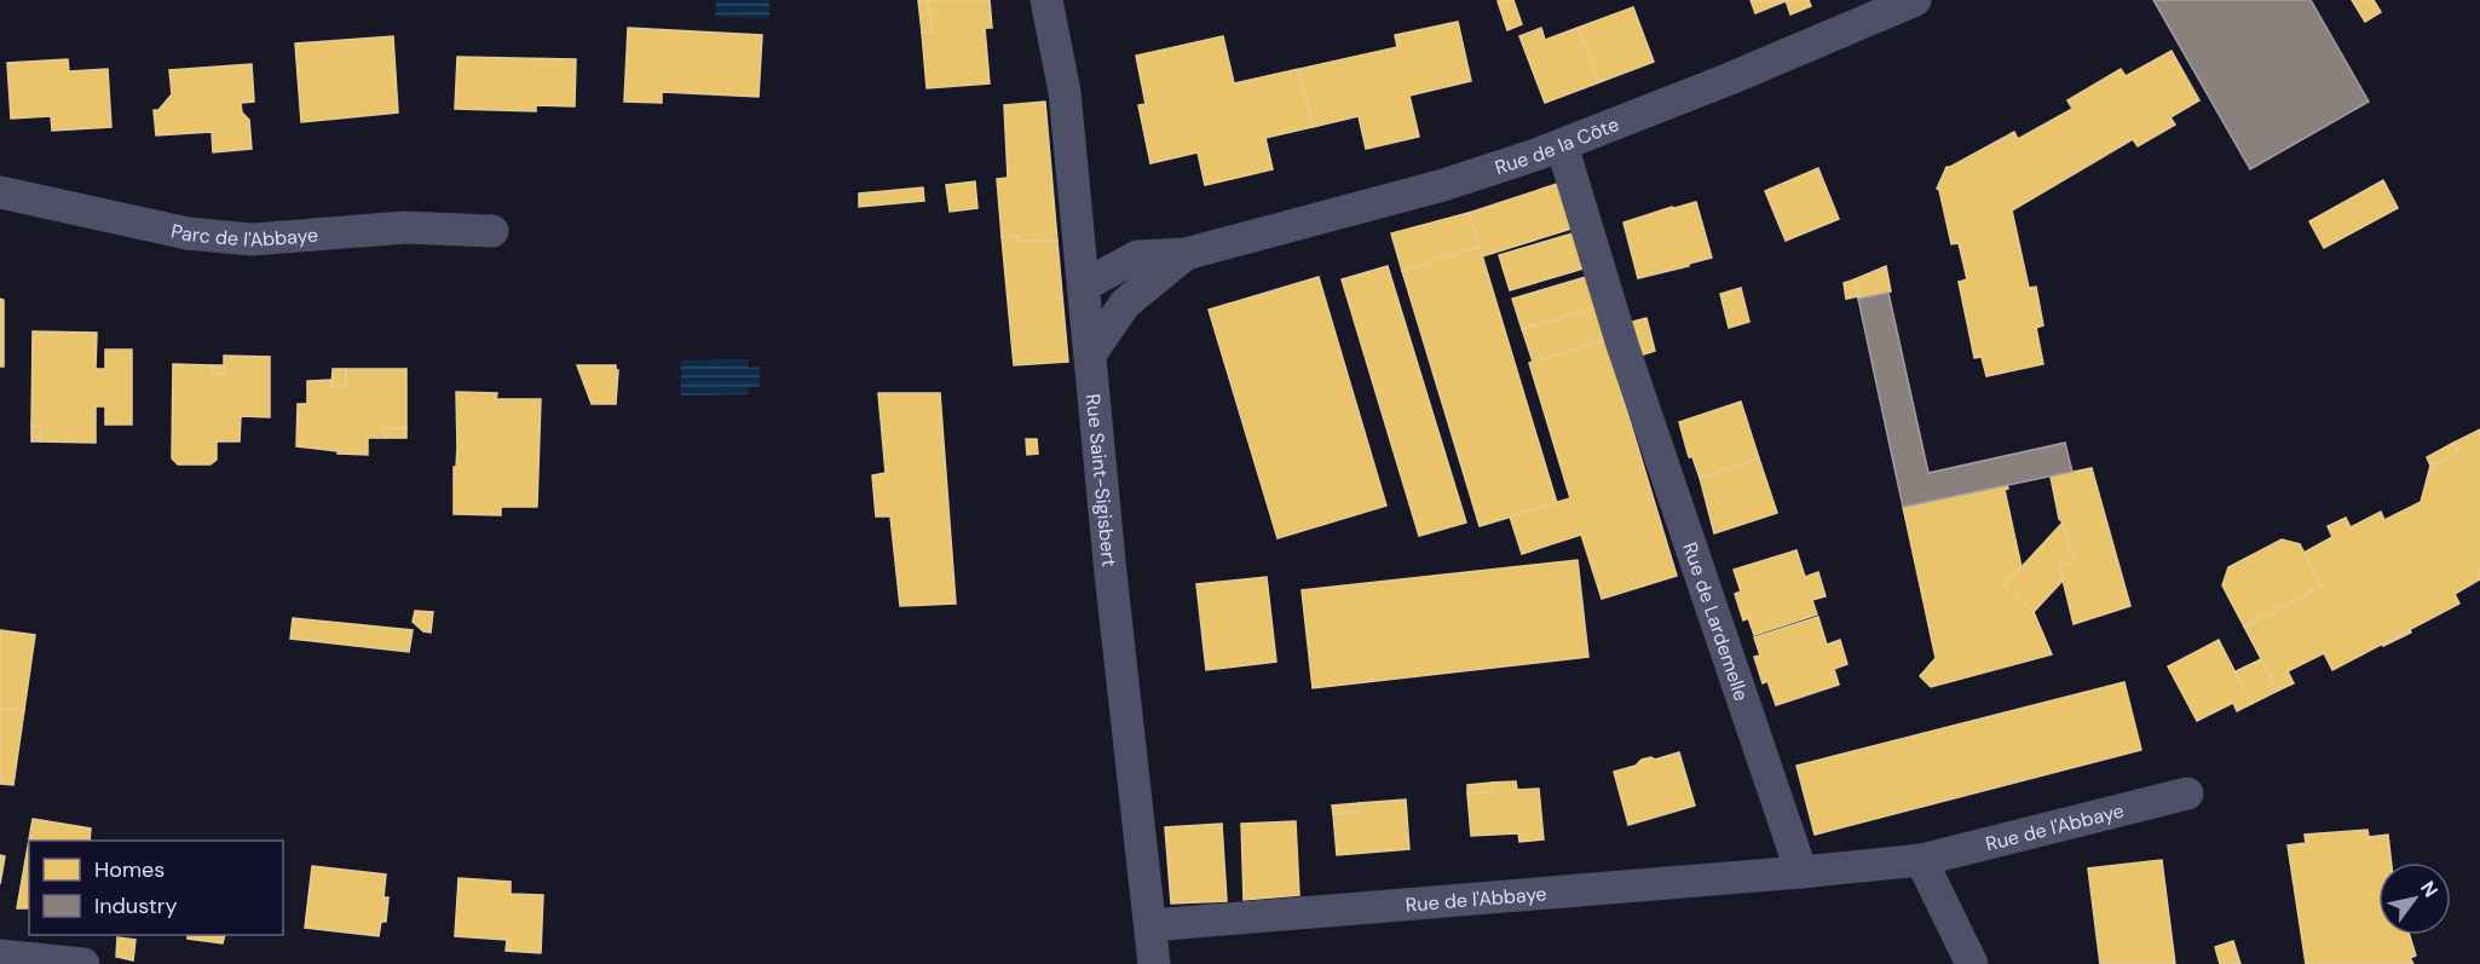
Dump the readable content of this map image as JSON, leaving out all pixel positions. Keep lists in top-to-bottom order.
{
  "streets": {
    "street": [
      "Rue de la Côte",
      "Parc de l'Abbaye",
      "Rue Saint-Sigisbert",
      "Rue de Lardemelle",
      "Rue de l'Abbaye"
    ]
  },
  "crossings": [
    ["Rue de la Côte", "Rue Saint-Sigisbert"],
    ["Rue de la Côte", "Rue de Lardemelle"],
    ["Rue Saint-Sigisbert", "Rue de l'Abbaye"],
    ["Rue de Lardemelle", "Rue de l'Abbaye"]
  ],
  "legend": ["Homes", "Industry"],
  "north": "top right"
}
